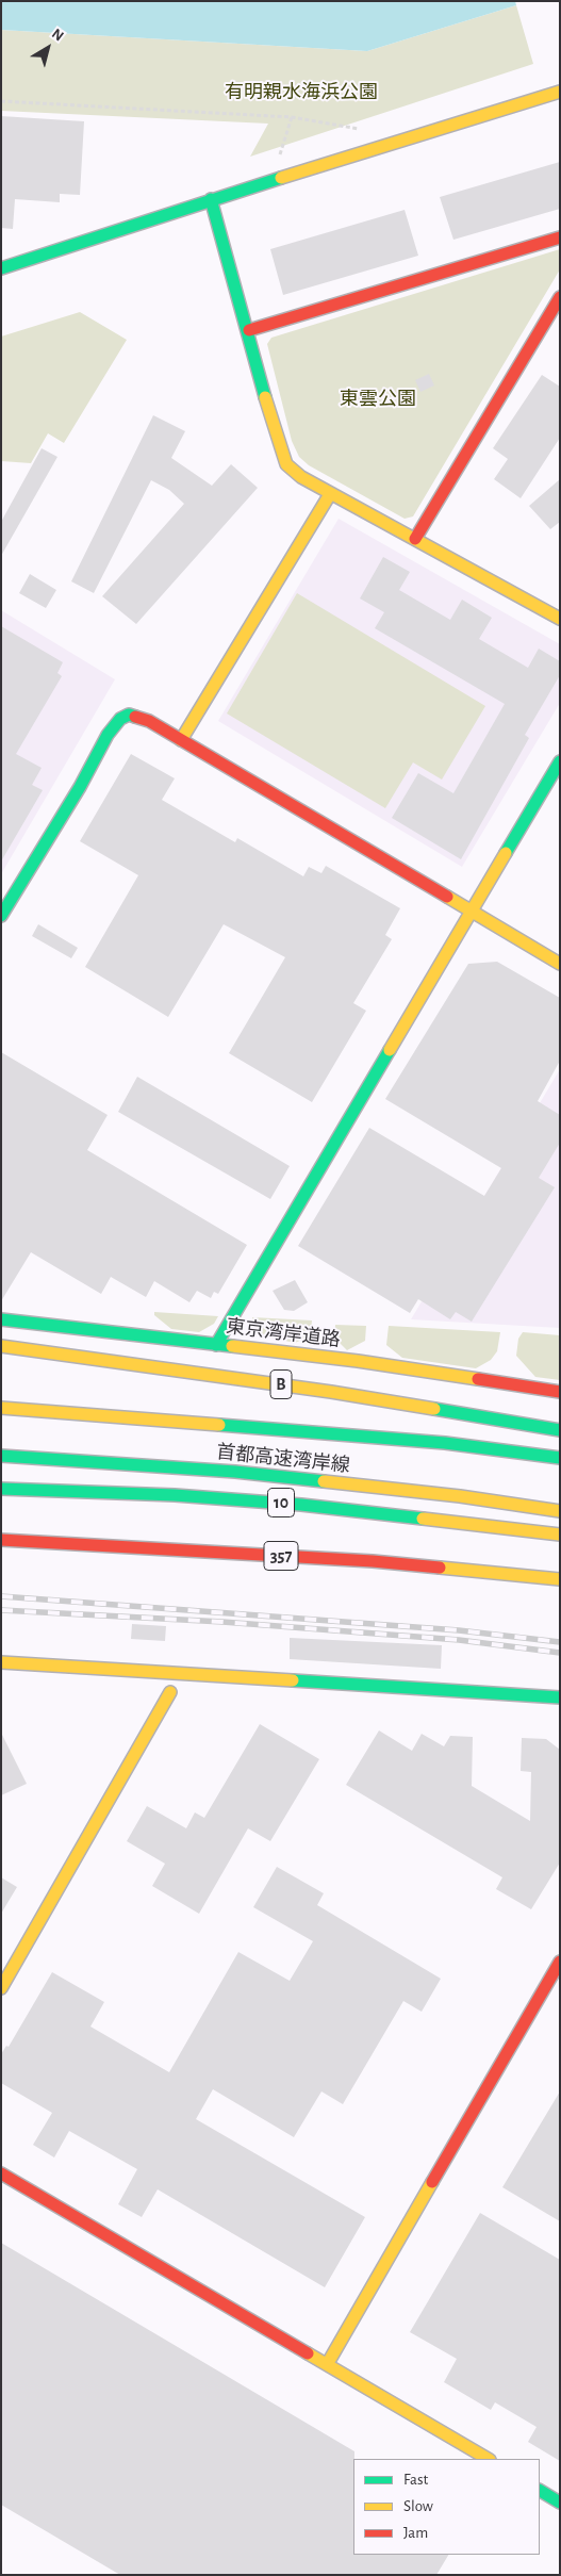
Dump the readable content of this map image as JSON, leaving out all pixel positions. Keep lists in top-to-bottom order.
{
  "streets": {
    "main road": [
      "東京湾岸道路",
      "B",
      "首都高速湾岸線",
      "10",
      "357"
    ]
  },
  "parks": ["有明親水海浜公園", "東雲公園"],
  "legend": ["Fast", "Slow", "Jam"],
  "north": "top right"
}
